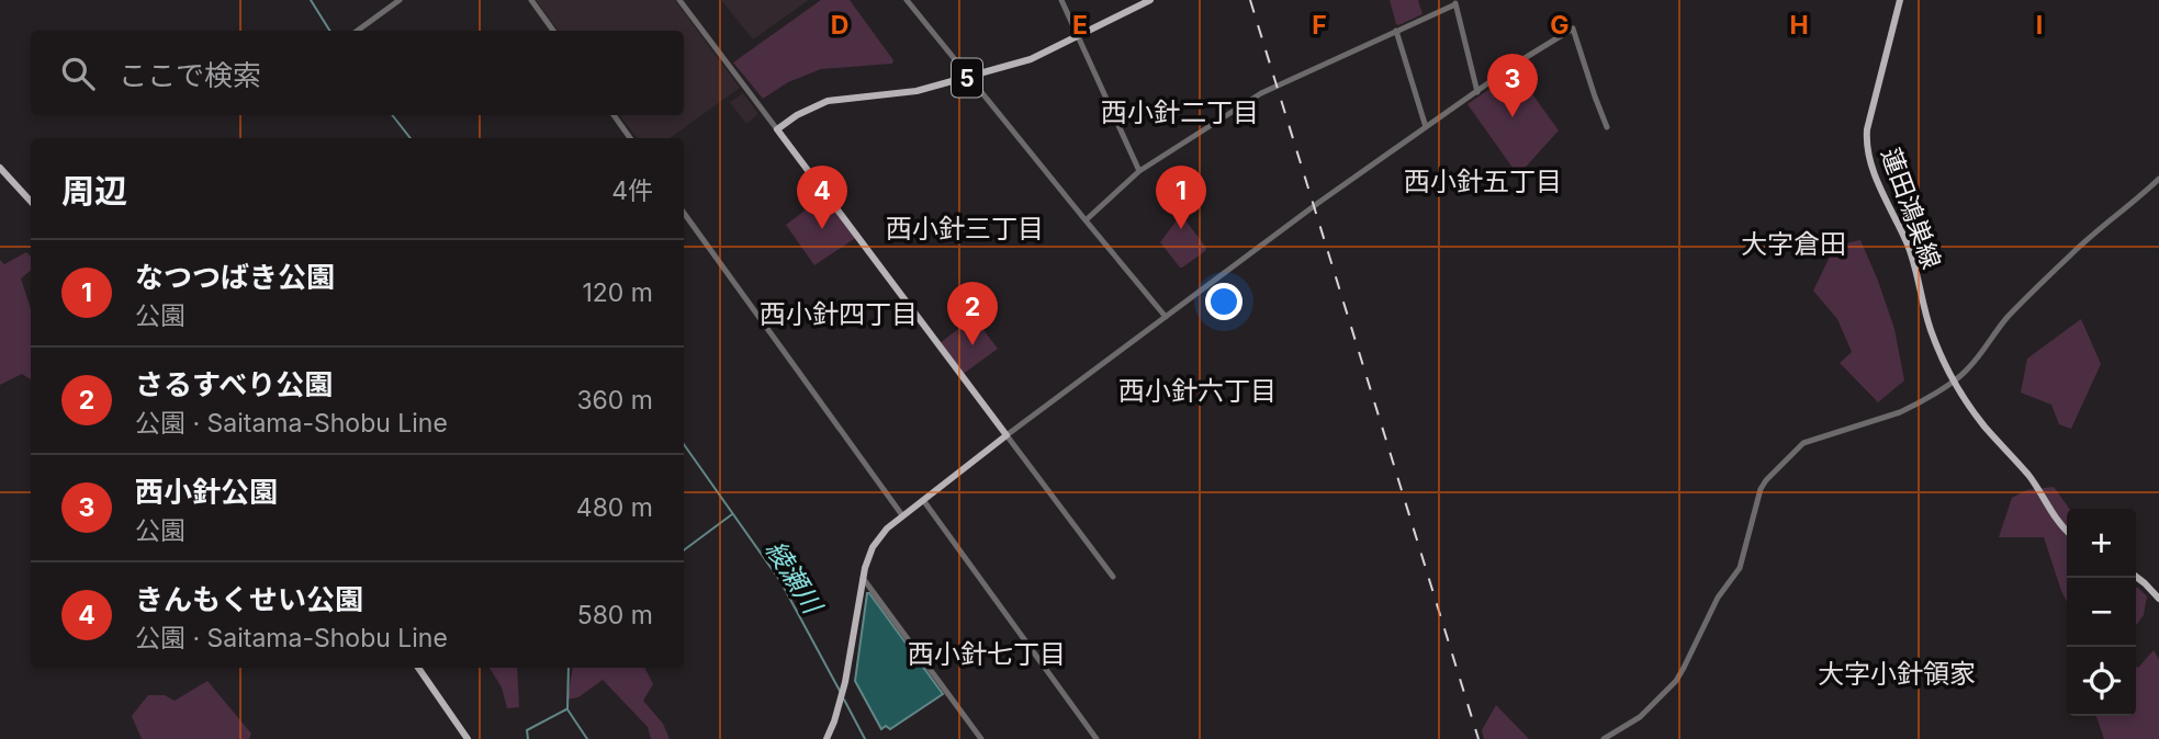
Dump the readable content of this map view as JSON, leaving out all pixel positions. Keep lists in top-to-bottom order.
{
  "streets": {
    "main road": ["5", "蓮田鴻巣線"]
  },
  "districts": [
    "西小針二丁目",
    "西小針五丁目",
    "西小針三丁目",
    "大字倉田",
    "西小針四丁目",
    "西小針六丁目",
    "西小針七丁目",
    "大字小針領家"
  ],
  "water": ["綾瀬川"],
  "page": {
    "search": "ここで検索",
    "pins": [
      "3",
      "1",
      "4",
      "2"
    ],
    "heading": ["周辺", "4件"],
    "list": [
      {
        "mark": "1",
        "name": "なつつばき公園",
        "note": "公園",
        "value": "120 m"
      },
      {
        "mark": "2",
        "name": "さるすべり公園",
        "note": "公園 · Saitama-Shobu Line",
        "value": "360 m"
      },
      {
        "mark": "3",
        "name": "西小針公園",
        "note": "公園",
        "value": "480 m"
      },
      {
        "mark": "4",
        "name": "きんもくせい公園",
        "note": "公園 · Saitama-Shobu Line",
        "value": "580 m"
      }
    ],
    "map_buttons": ["+", "−"]
  },
  "grid": {
    "columns": [
      "D",
      "E",
      "F",
      "G",
      "H",
      "I"
    ]
  }
}
